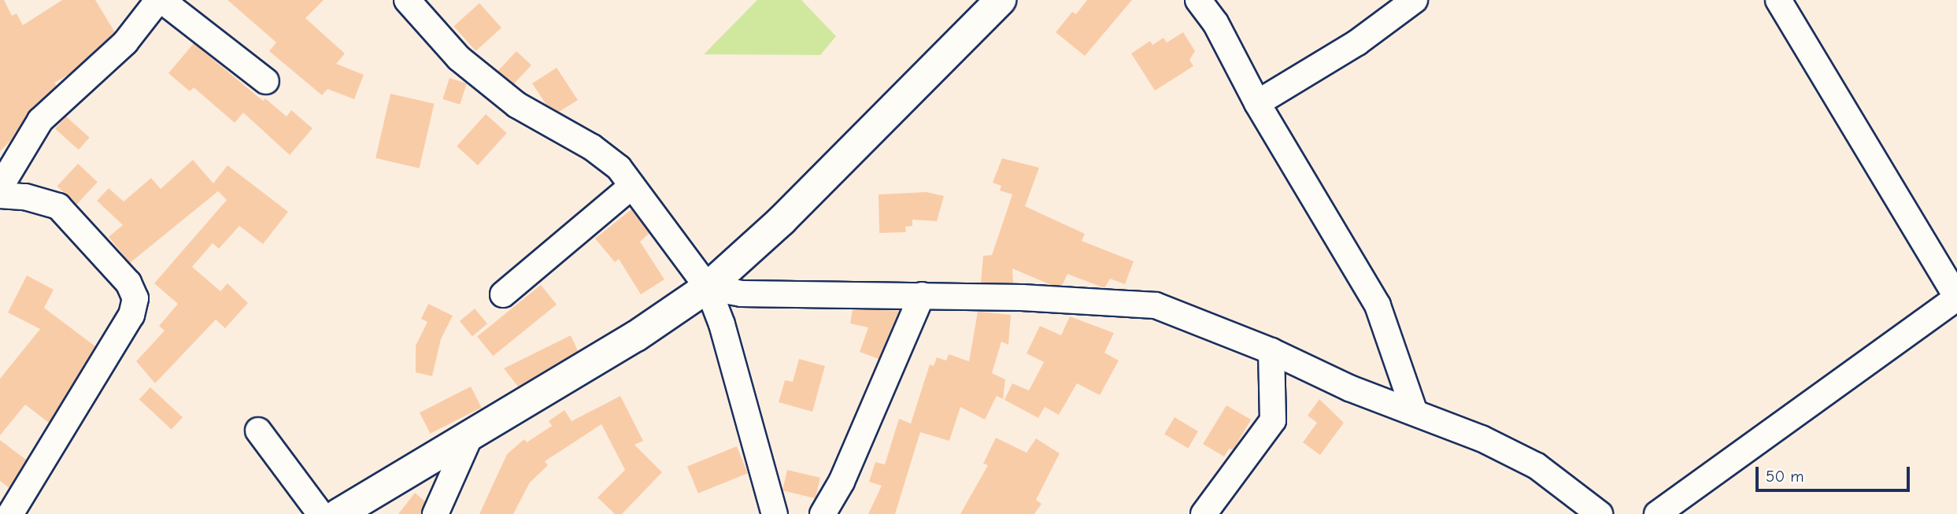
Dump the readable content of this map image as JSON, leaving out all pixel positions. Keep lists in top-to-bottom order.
{
  "scale_bar": "50 m"
}
